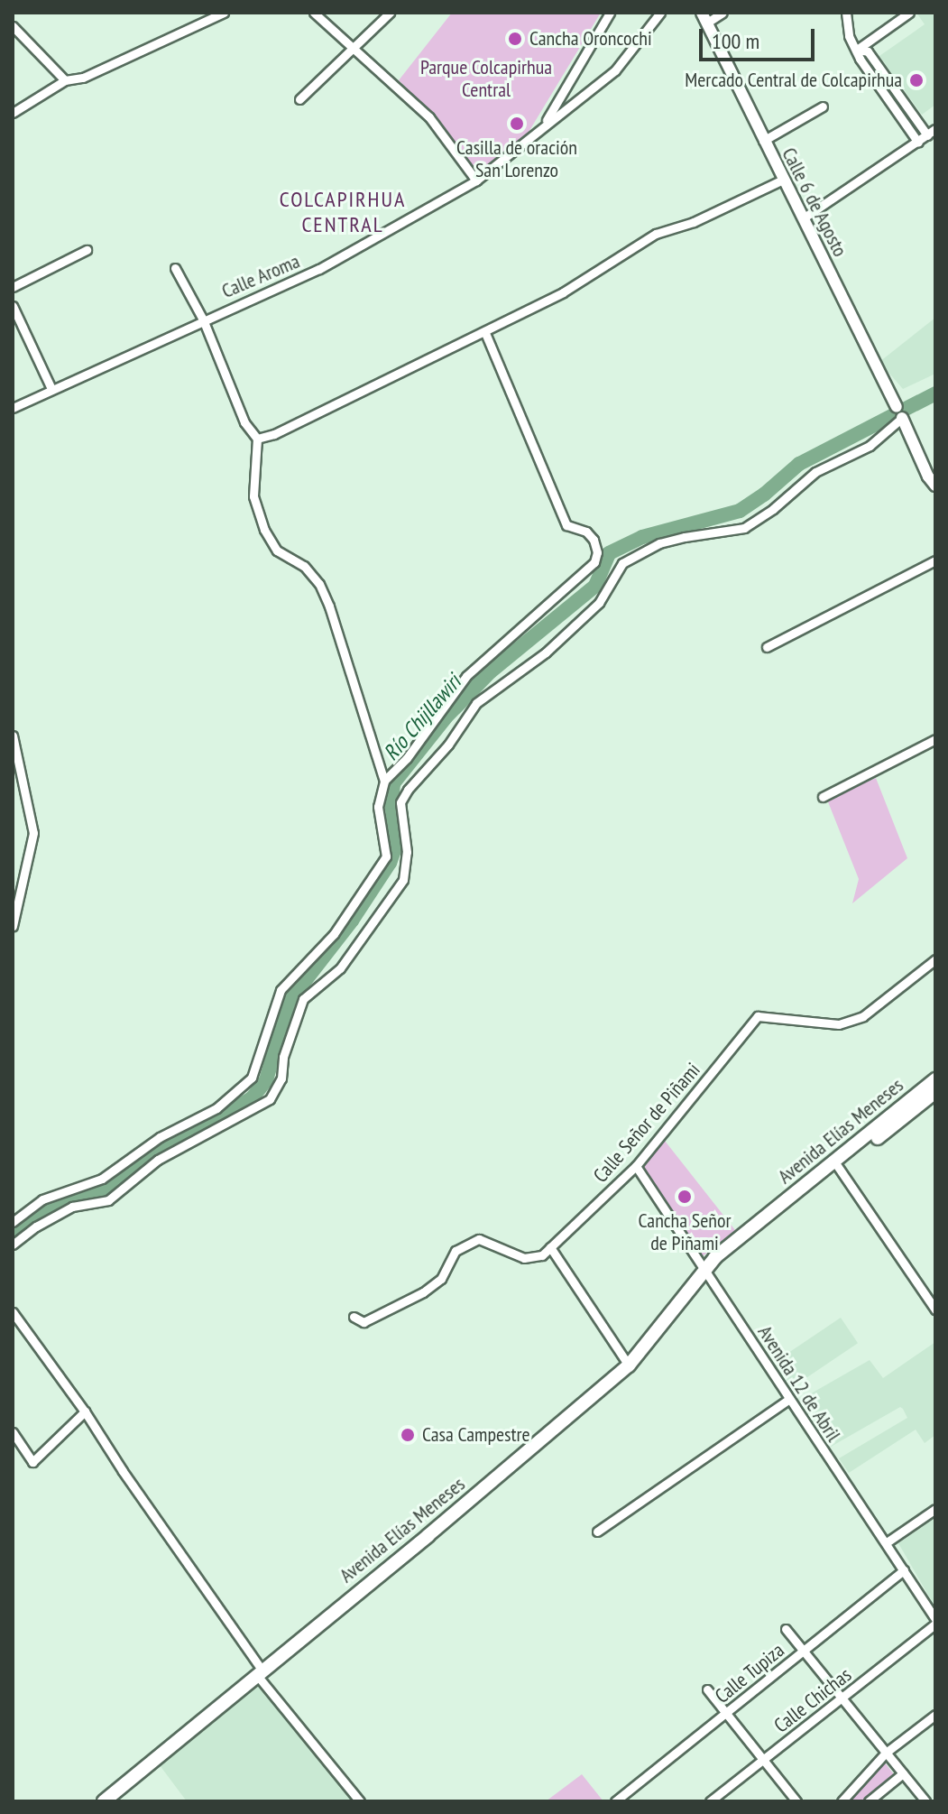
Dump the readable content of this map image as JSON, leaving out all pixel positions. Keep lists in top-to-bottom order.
{
  "streets": {
    "main road": ["Calle 6 de Agosto", "Avenida Elías Meneses"],
    "street": [
      "Calle Aroma",
      "Calle Señor de Piñami",
      "Avenida 12 de Abril",
      "Calle Tupiza",
      "Calle Chichas"
    ]
  },
  "crossings": [
    ["Calle Señor de Piñami", "Avenida 12 de Abril"],
    ["Avenida Elías Meneses", "Avenida 12 de Abril"],
    ["Avenida 12 de Abril", "Calle Tupiza"],
    ["Avenida 12 de Abril", "Calle Chichas"]
  ],
  "districts": ["COLCAPIRHUA CENTRAL"],
  "water": ["Río Chijllawiri"],
  "parks": ["Parque Colcapirhua Central"],
  "places": [
    "Cancha Oroncochi",
    "Mercado Central de Colcapirhua",
    "Casilla de oración San Lorenzo",
    "Cancha Señor de Piñami",
    "Casa Campestre"
  ],
  "scale_bar": "100 m"
}
